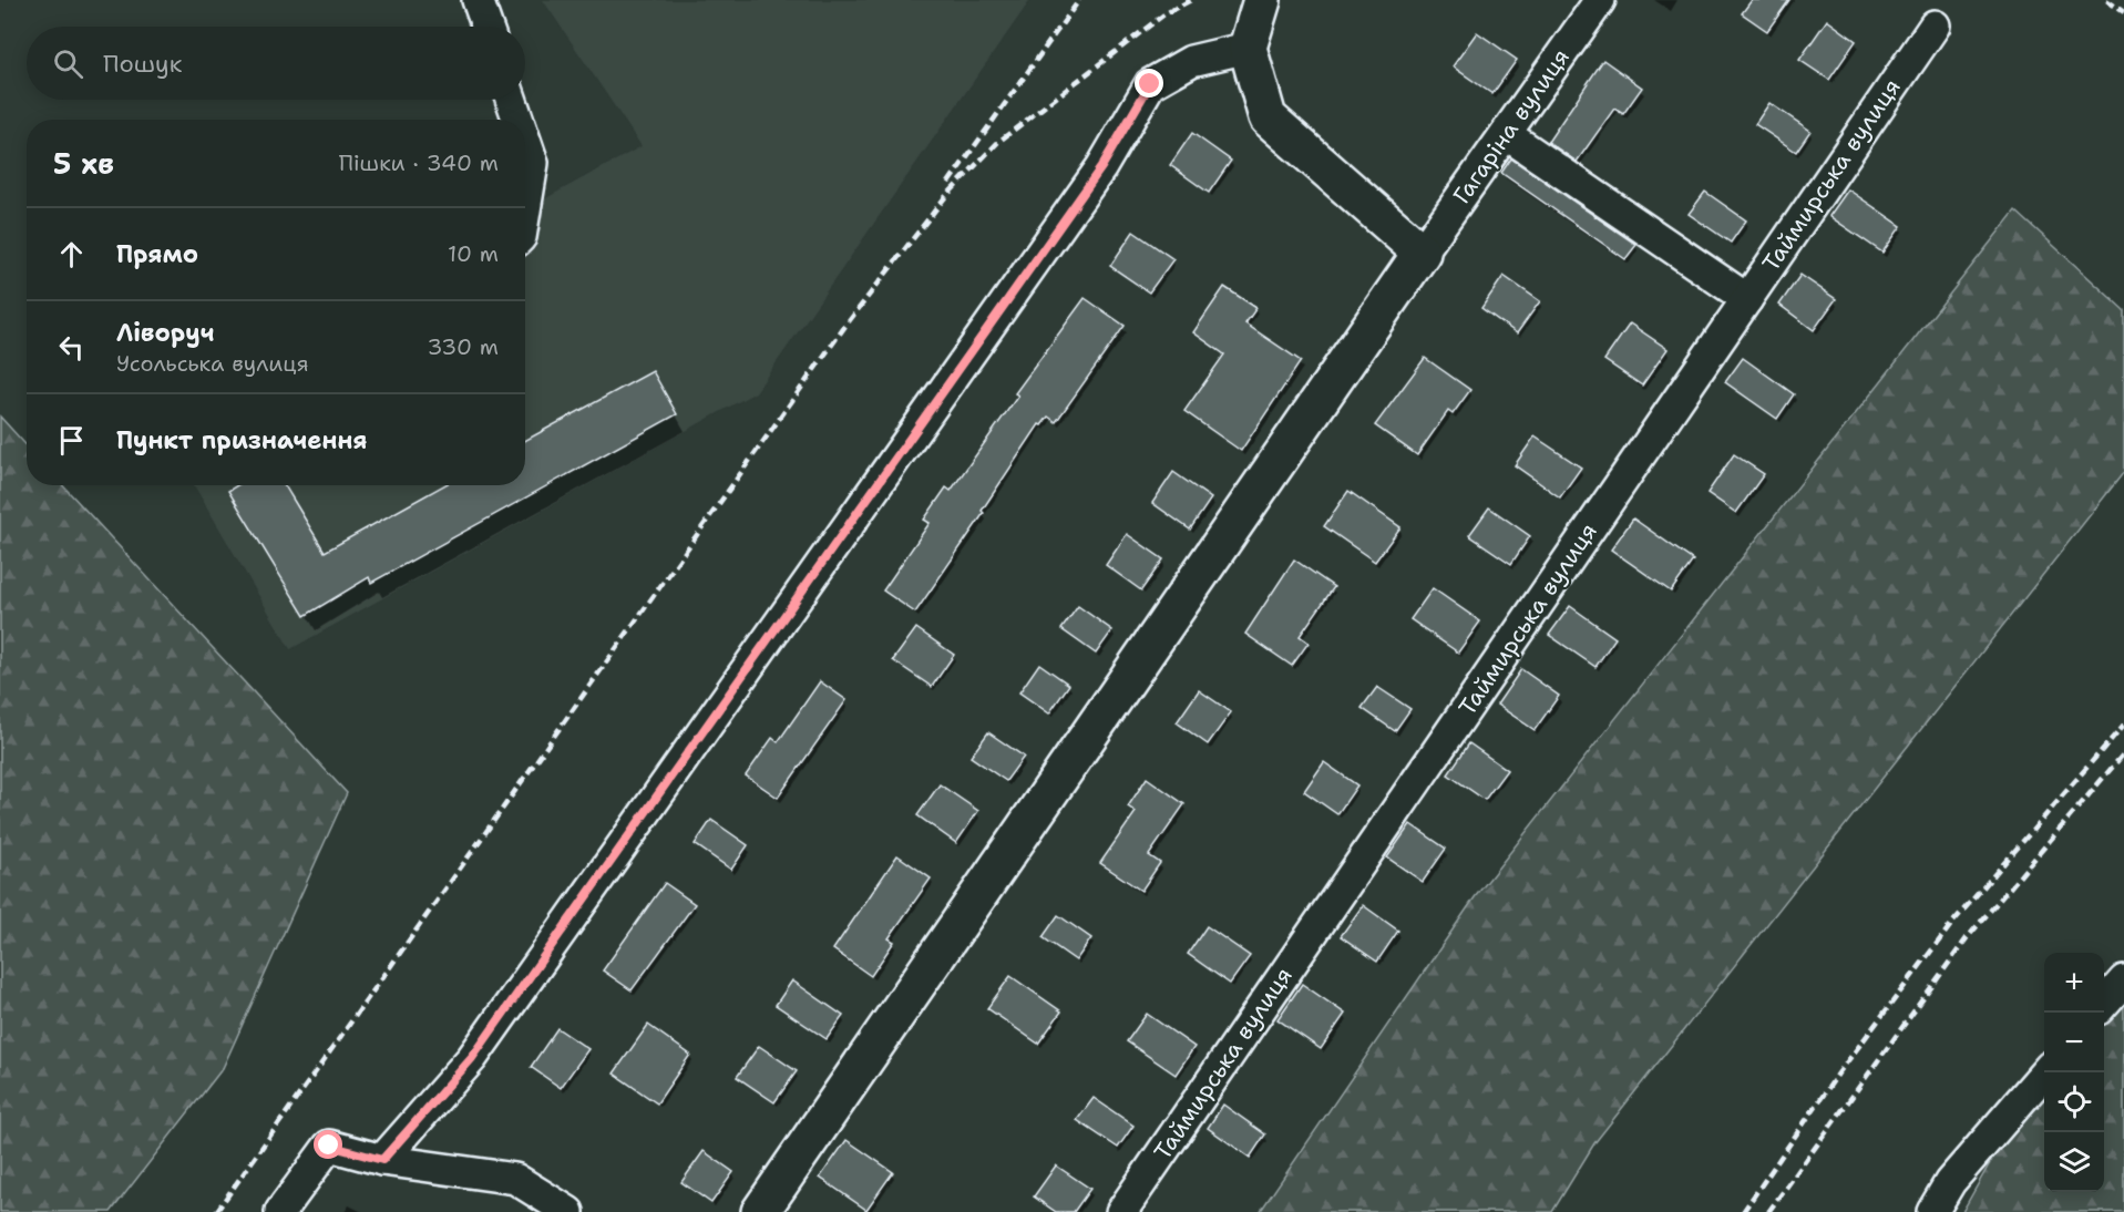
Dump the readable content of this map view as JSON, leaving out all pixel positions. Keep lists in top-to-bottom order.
{
  "streets": {
    "street": ["Гагаріна вулиця", "Таймирська вулиця"]
  },
  "page": {
    "search": "Пошук",
    "heading": ["5 хв", "Пішки · 340 m"],
    "list": [
      ["Прямо", "10 m"],
      ["Ліворуч", "Усольська вулиця", "330 m"],
      "Пункт призначення"
    ],
    "map_buttons": ["+", "−"]
  }
}
